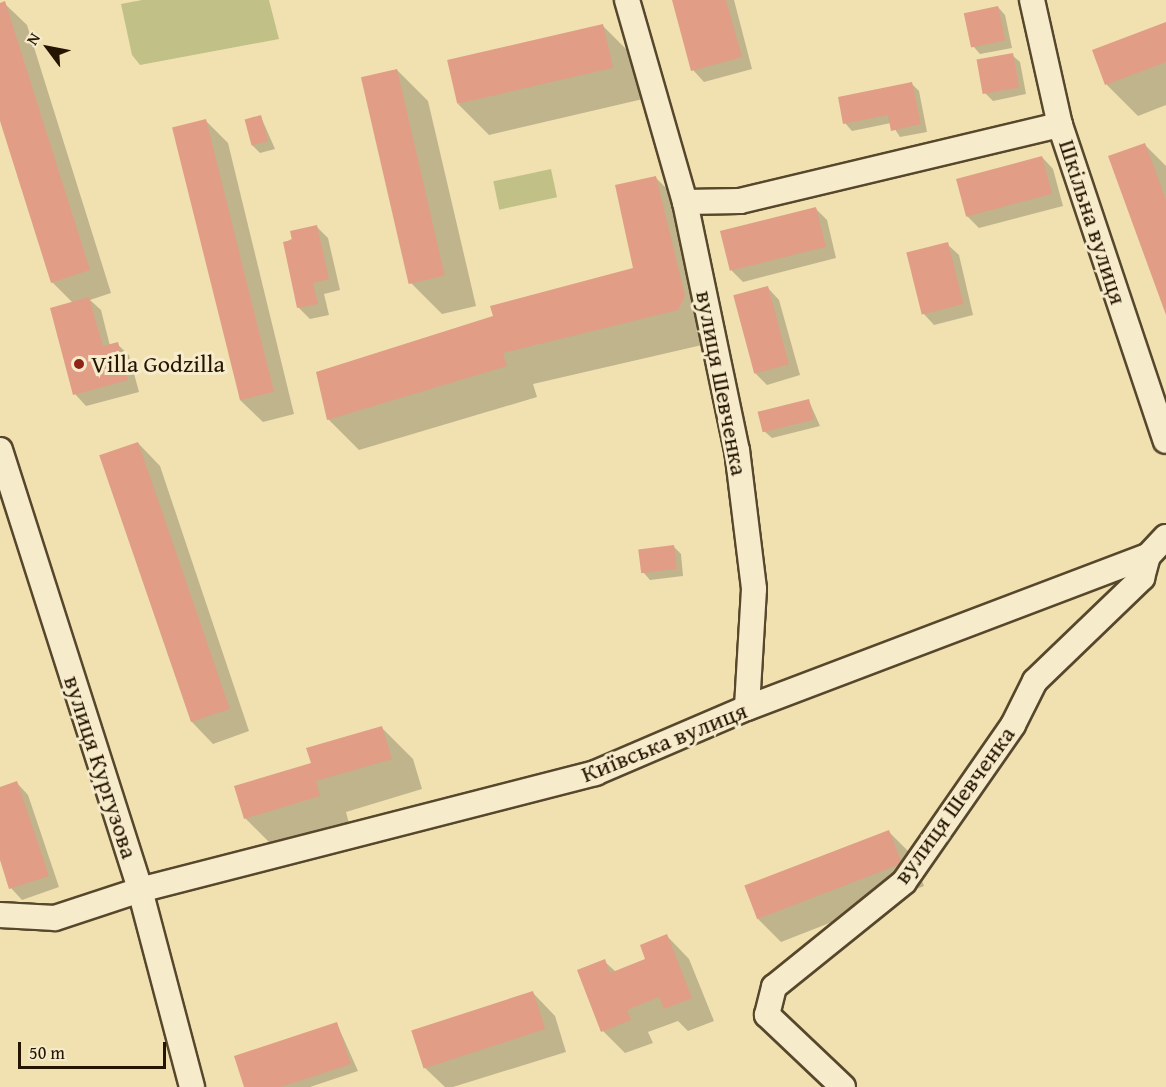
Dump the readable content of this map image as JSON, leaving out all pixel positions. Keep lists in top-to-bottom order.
{
  "streets": {
    "street": [
      "Шкільна вулиця",
      "вулиця Шевченка",
      "Київська вулиця",
      "вулиця Кургузова"
    ]
  },
  "crossings": [
    ["вулиця Шевченка", "Київська вулиця"],
    ["Київська вулиця", "вулиця Кургузова"]
  ],
  "places": ["Villa Godzilla"],
  "scale_bar": "50 m",
  "north": "top left"
}
